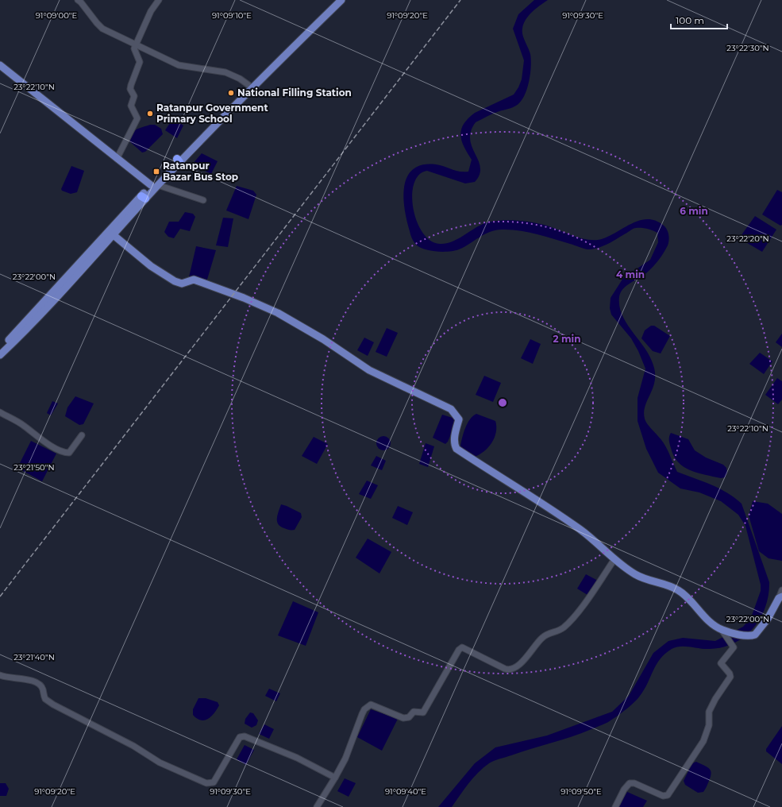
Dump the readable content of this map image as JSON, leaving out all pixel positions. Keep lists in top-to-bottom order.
{
  "places": {
    "other": ["National Filling Station", "Ratanpur Government Primary School"],
    "transit": ["Ratanpur Bazar Bus Stop"]
  },
  "scale_bar": "100 m",
  "coordinates": [
    "91°09'00\"E",
    "91°09'10\"E",
    "91°09'20\"E",
    "91°09'30\"E",
    "23°22'30\"N",
    "23°22'10\"N",
    "23°22'20\"N",
    "23°22'00\"N",
    "23°21'50\"N",
    "23°21'40\"N",
    "91°09'40\"E",
    "91°09'50\"E"
  ],
  "rings": ["6 min", "4 min", "2 min"]
}
